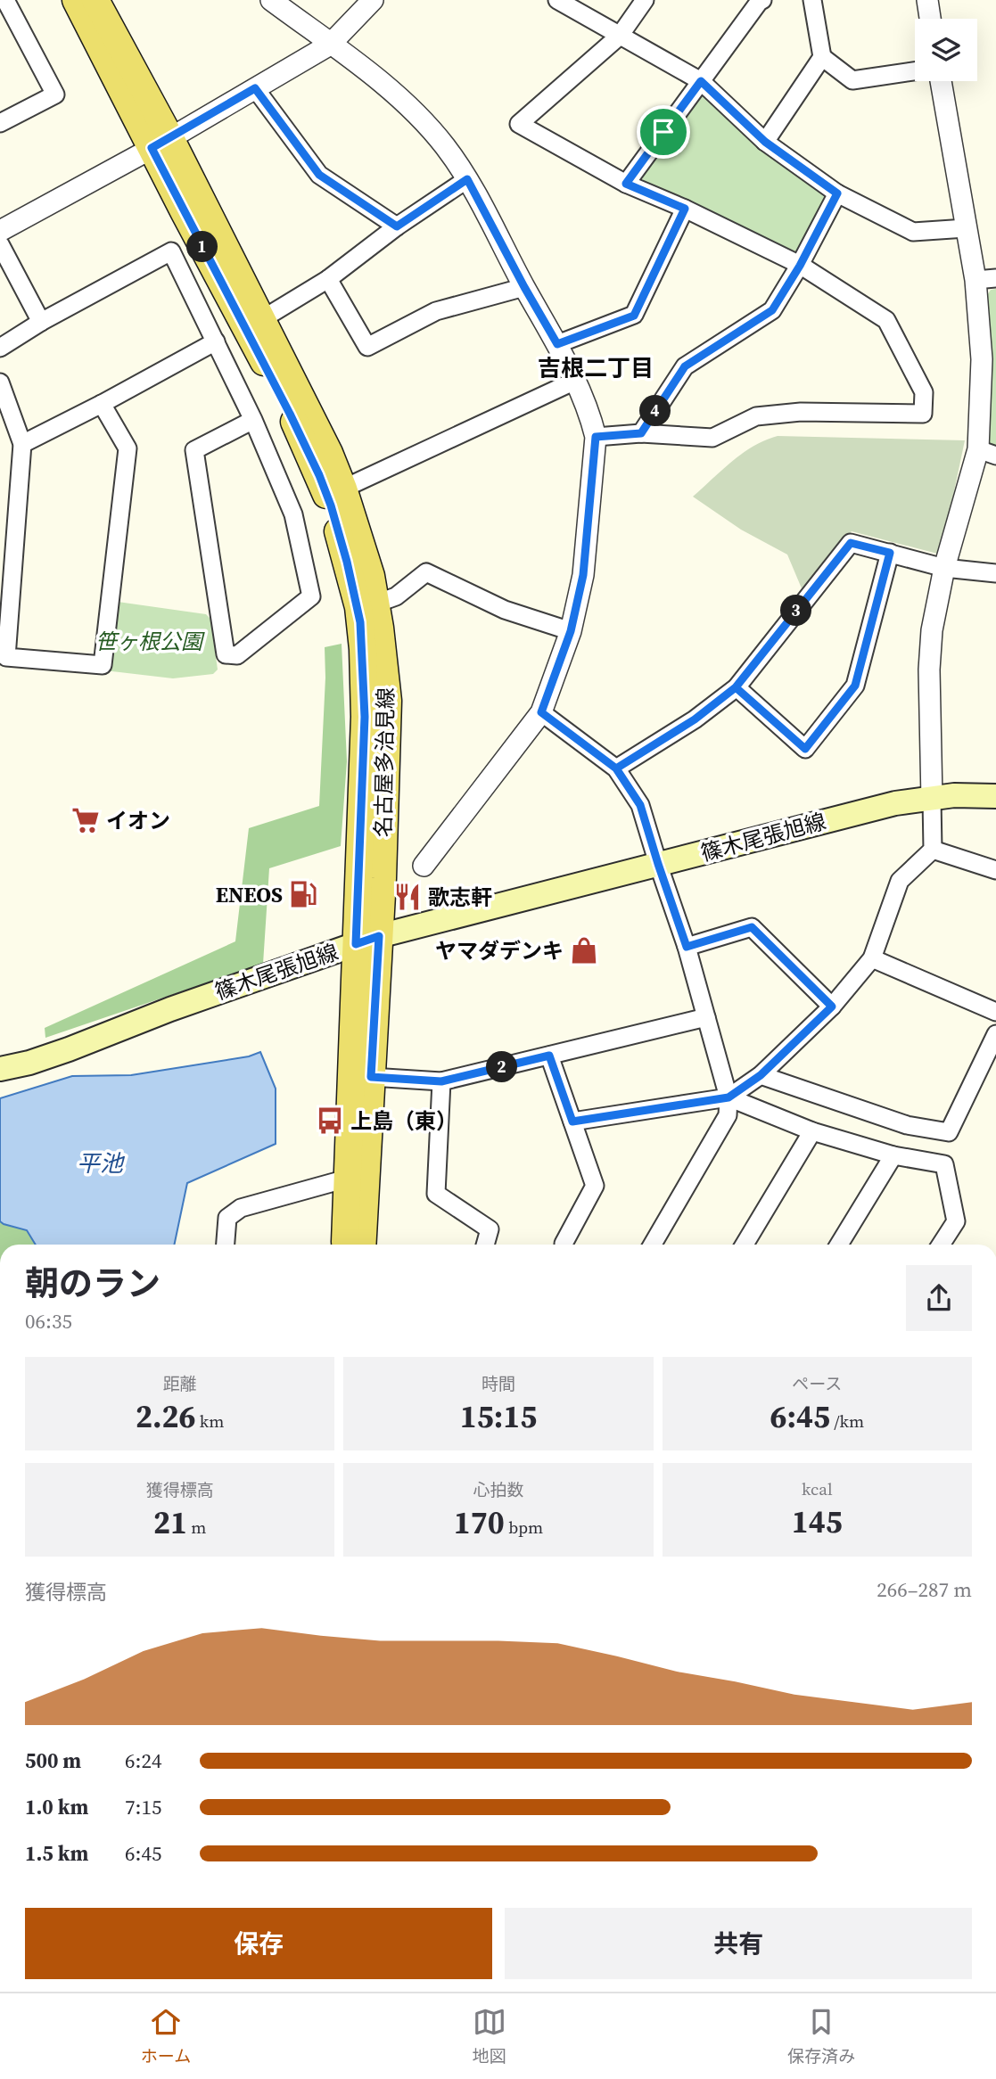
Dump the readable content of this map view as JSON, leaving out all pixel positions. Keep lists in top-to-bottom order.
{
  "streets": {
    "main road": ["名古屋多治見線", "篠木尾張旭線"]
  },
  "crossings": [
    ["名古屋多治見線", "篠木尾張旭線"]
  ],
  "districts": ["吉根二丁目"],
  "water": ["平池"],
  "parks": ["笹ヶ根公園"],
  "places": {
    "supermarket": ["イオン"],
    "fuel station": ["ENEOS"],
    "restaurant": ["歌志軒"],
    "shop": ["ヤマダデンキ"],
    "bus stop": ["上島（東）"]
  },
  "page": {
    "pins": [
      "1",
      "4",
      "3",
      "2"
    ],
    "heading": ["朝のラン", "06:35"],
    "stats": [
      ["距離", "2.26 km"],
      ["時間", "15:15"],
      ["ペース", "6:45 /km"],
      ["獲得標高", "21 m"],
      ["心拍数", "170 bpm"],
      ["kcal", "145"]
    ],
    "chart": ["獲得標高", "266–287 m"],
    "list": [
      {
        "name": "500 m",
        "note": "6:24"
      },
      {
        "name": "1.0 km",
        "note": "7:15"
      },
      {
        "name": "1.5 km",
        "note": "6:45"
      }
    ],
    "buttons": ["保存", "共有"],
    "tabs": ["ホーム", "地図", "保存済み"]
  }
}
